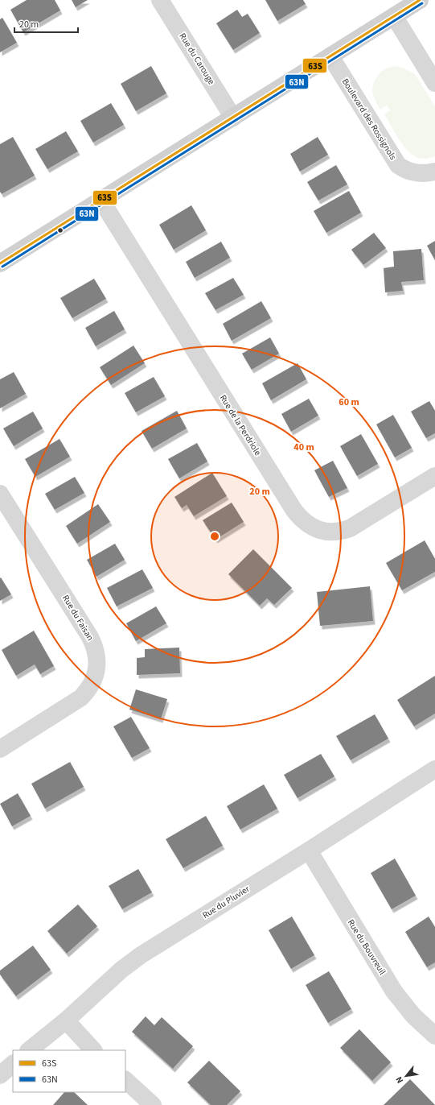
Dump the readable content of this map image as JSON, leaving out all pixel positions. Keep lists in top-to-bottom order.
{
  "streets": {
    "street": [
      "Rue du Carouge",
      "Boulevard des Rossignols",
      "Rue de la Perdriole",
      "Rue du Faisan",
      "Rue du Pluvier",
      "Rue du Bouvreuil"
    ]
  },
  "crossings": [
    ["Rue du Pluvier", "Rue du Bouvreuil"]
  ],
  "lines": ["transit line 63S", "transit line 63N"],
  "legend": ["63S", "63N"],
  "scale_bar": "20 m",
  "north": "bottom left",
  "rings": ["60 m", "40 m", "20 m"]
}
